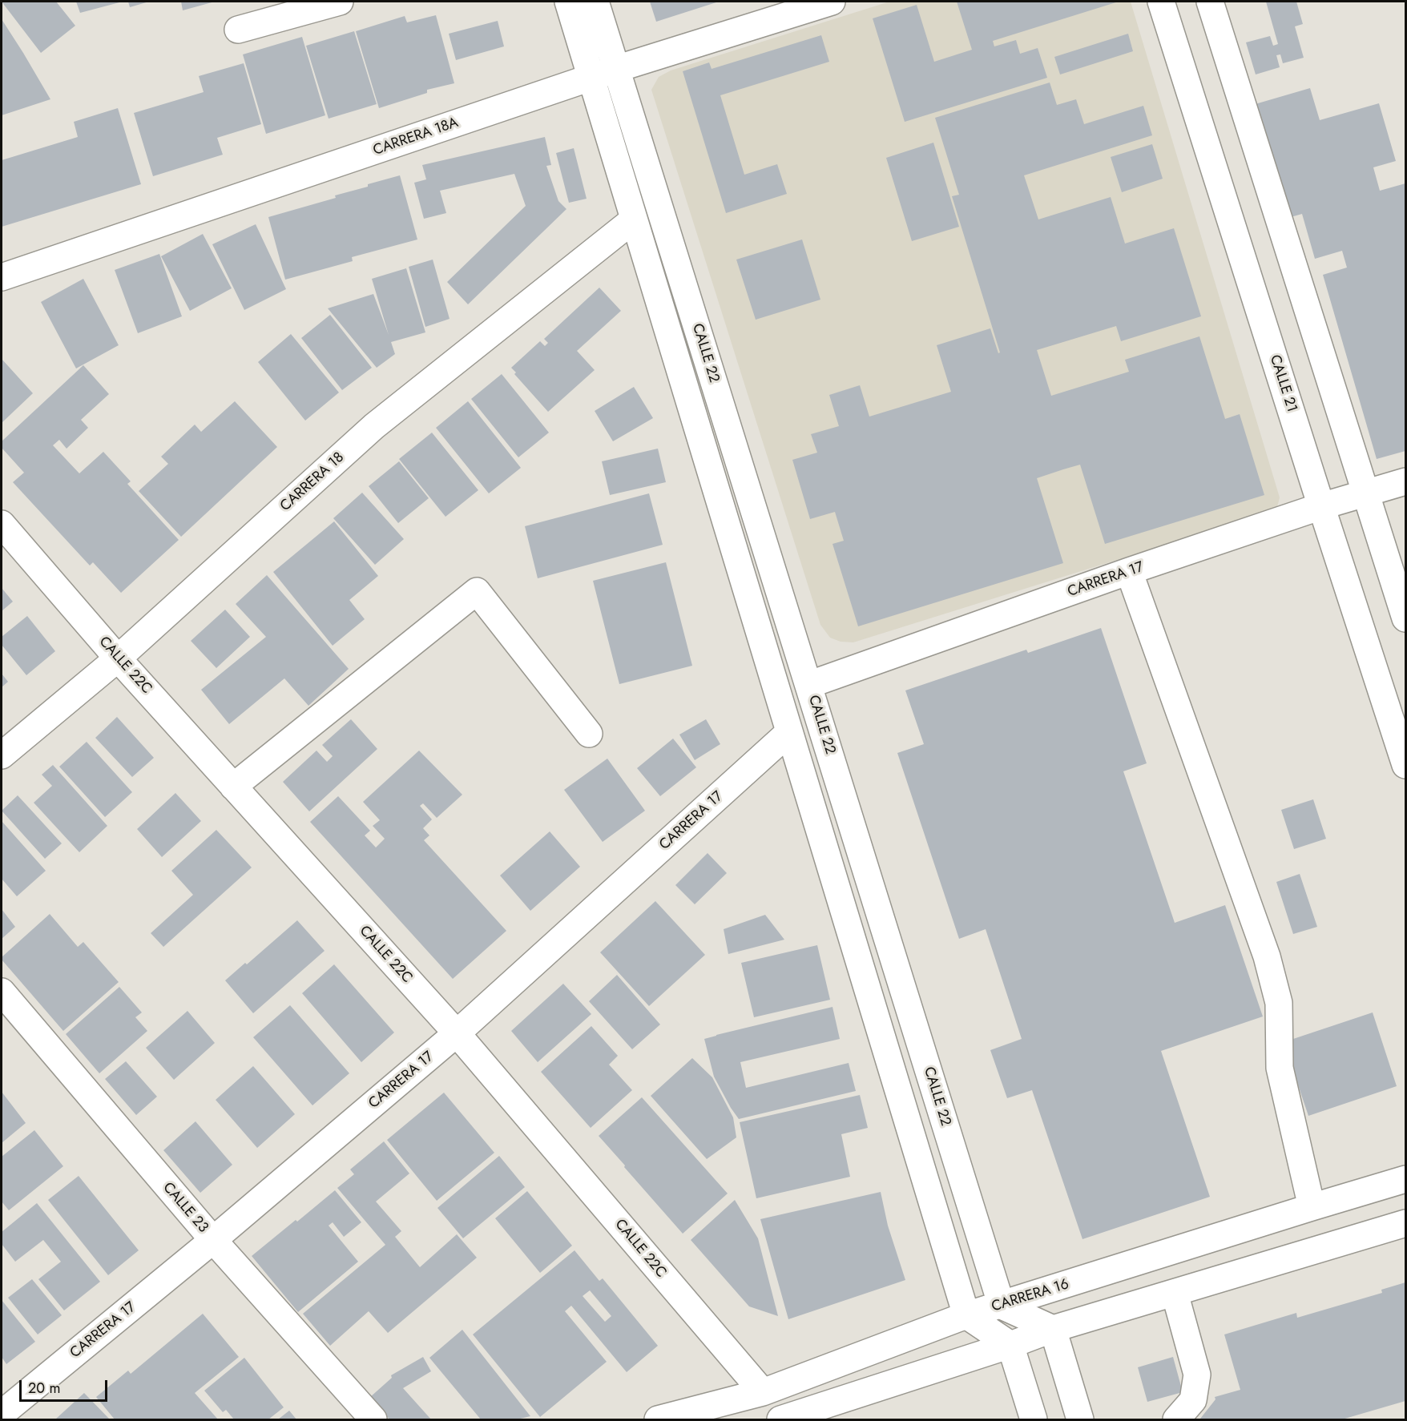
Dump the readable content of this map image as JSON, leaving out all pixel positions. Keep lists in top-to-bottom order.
{
  "streets": {
    "street": [
      "CARRERA 18A",
      "CALLE 22",
      "CALLE 21",
      "CARRERA 18",
      "CARRERA 17",
      "CALLE 22C",
      "CALLE 23",
      "CARRERA 16"
    ]
  },
  "crossings": [
    ["CARRERA 18A", "CALLE 22"],
    ["CALLE 22", "CARRERA 18"],
    ["CALLE 22", "CARRERA 17"],
    ["CALLE 22", "CARRERA 16"],
    ["CALLE 21", "CARRERA 17"],
    ["CARRERA 18", "CALLE 22C"],
    ["CARRERA 17", "CALLE 22C"],
    ["CARRERA 17", "CALLE 23"],
    ["CALLE 22C", "CARRERA 16"]
  ],
  "scale_bar": "20 m"
}
